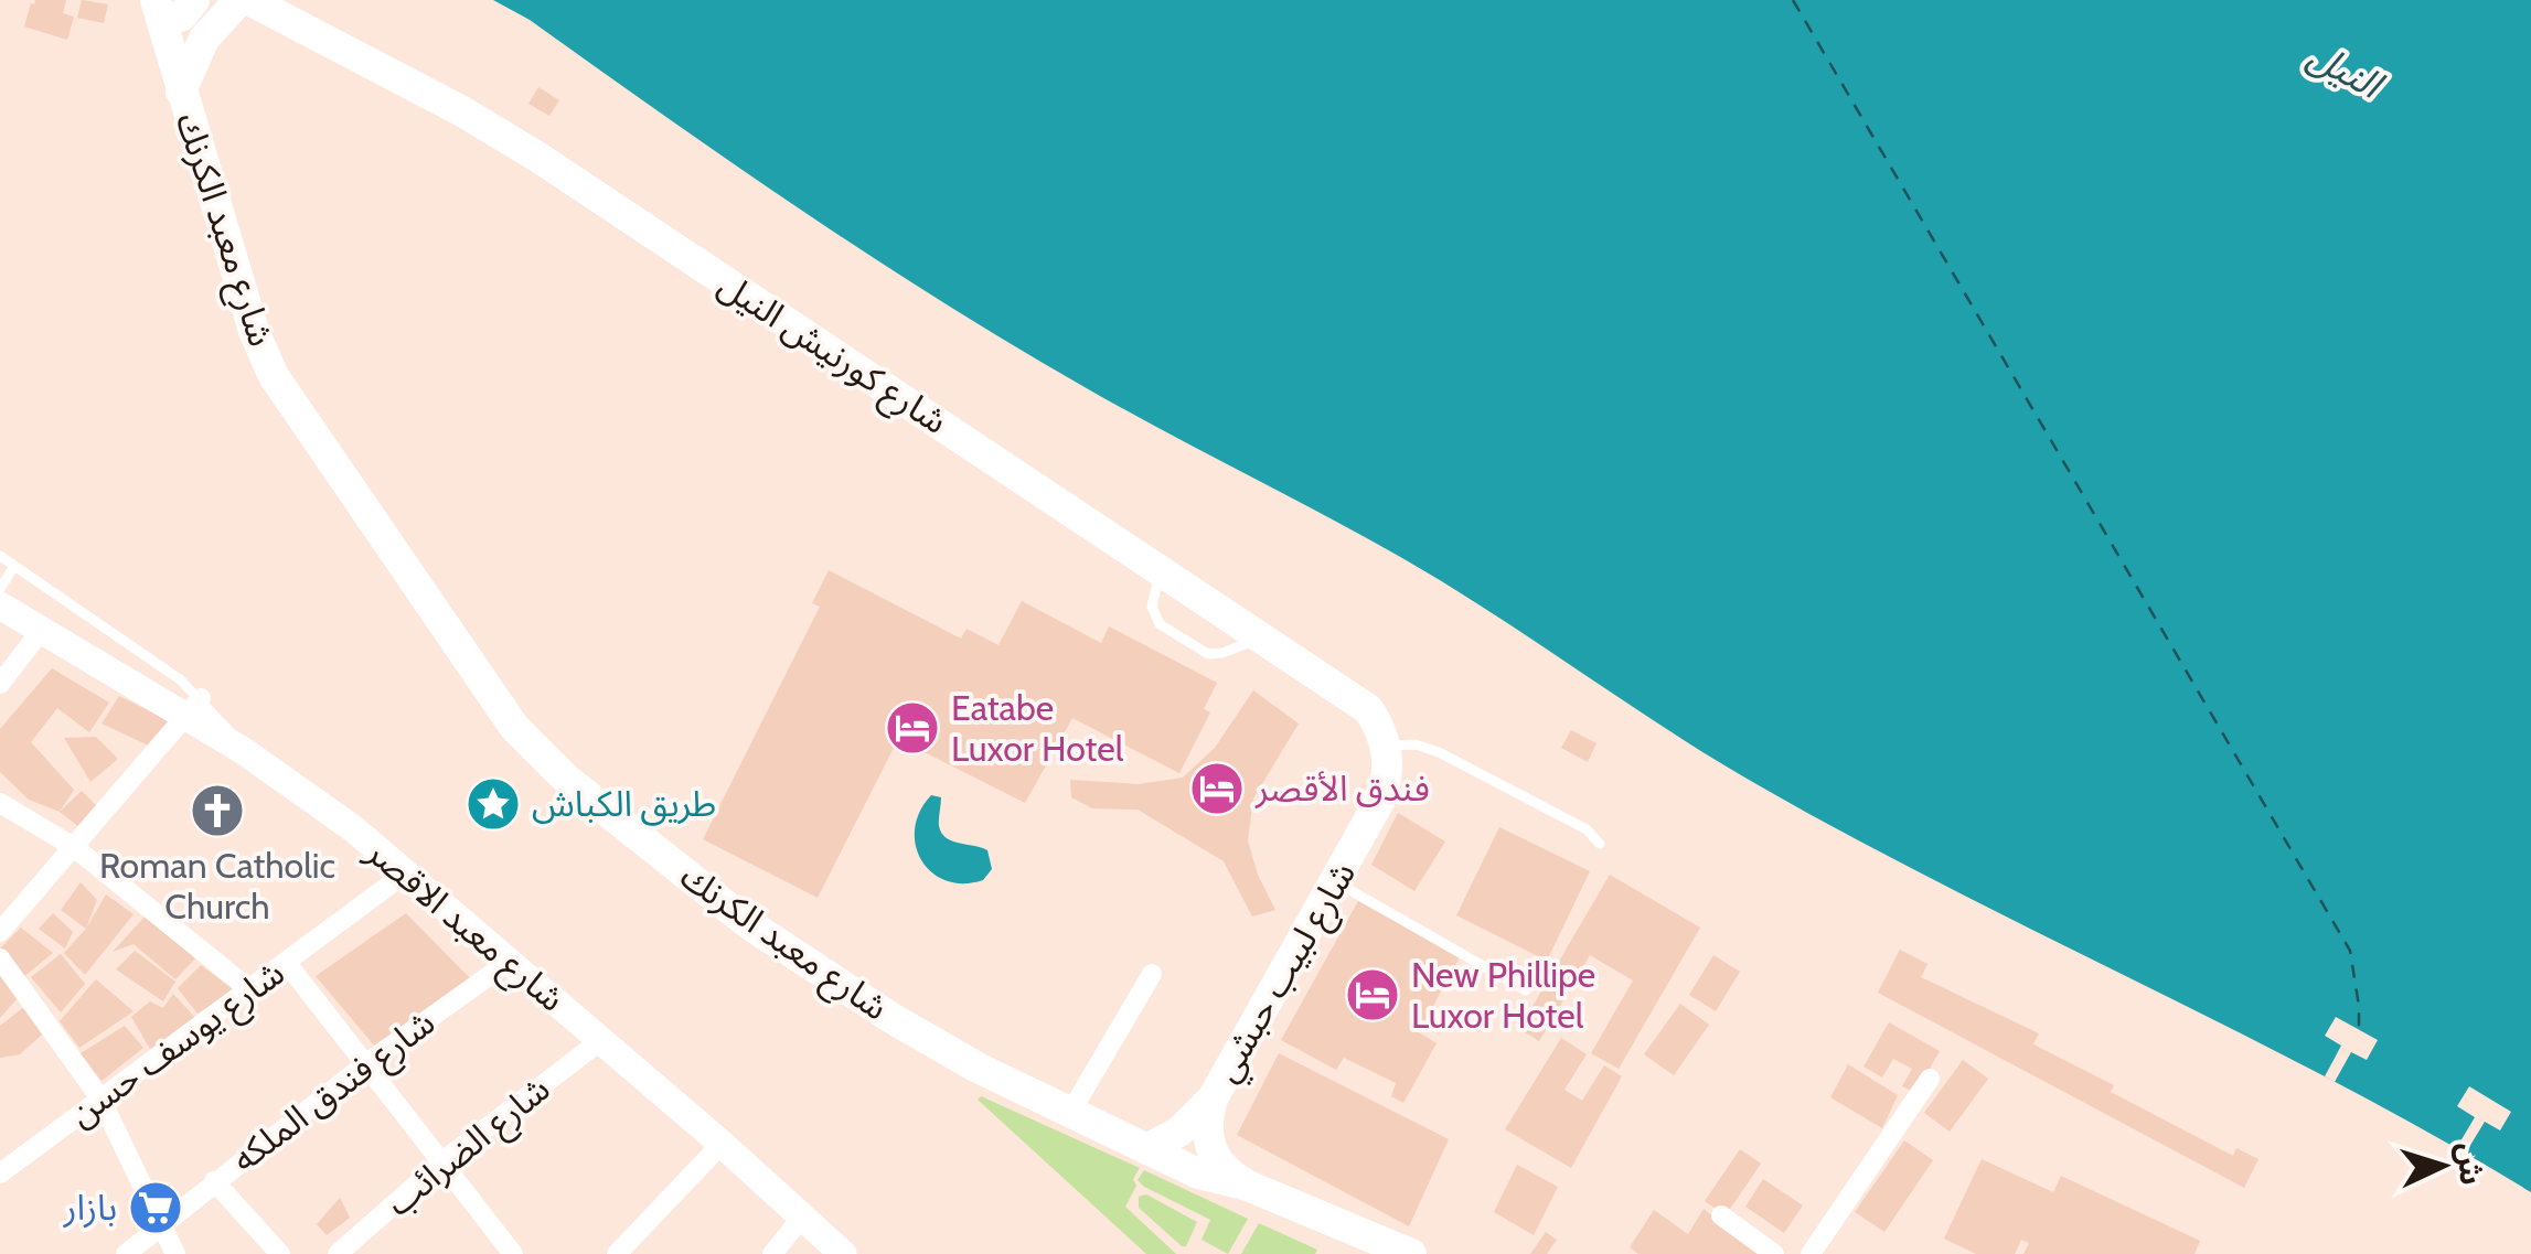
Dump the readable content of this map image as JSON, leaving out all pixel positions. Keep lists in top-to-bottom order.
{
  "streets": {
    "main road": [
      "شارع معبد الكرنك",
      "شارع كورنيش النيل",
      "شارع معبد الاقصر",
      "شارع لبيب حبشي"
    ],
    "street": ["شارع يوسف حسن", "شارع فندق الملكه", "شارع الضرائب"]
  },
  "crossings": [
    ["شارع معبد الكرنك", "شارع لبيب حبشي"],
    ["شارع كورنيش النيل", "شارع لبيب حبشي"],
    ["شارع معبد الاقصر", "شارع يوسف حسن"],
    ["شارع معبد الاقصر", "شارع فندق الملكه"],
    ["شارع معبد الاقصر", "شارع الضرائب"]
  ],
  "water": ["النيل"],
  "places": {
    "hotel": ["Eatabe Luxor Hotel", "فندق الأقصر", "New Phillipe Luxor Hotel"],
    "place": ["طريق الكباش"],
    "church": ["Roman Catholic Church"],
    "supermarket": ["بازار"]
  },
  "north": "right"
}
